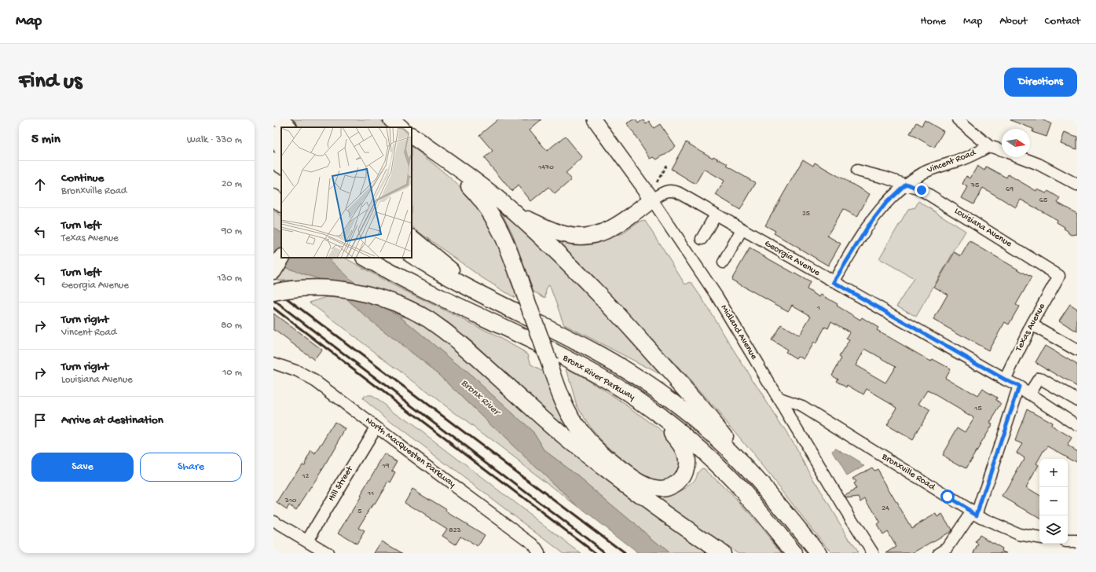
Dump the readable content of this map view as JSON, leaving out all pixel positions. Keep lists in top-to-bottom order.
{
  "streets": {
    "highway": ["Bronx River Parkway"],
    "main road": ["Midland Avenue"],
    "street": [
      "Vincent Road",
      "Louisiana Avenue",
      "Georgia Avenue",
      "Texas Avenue",
      "North MacQuesten Parkway",
      "Bronxville Road",
      "Hill Street"
    ]
  },
  "crossings": [
    ["Vincent Road", "Louisiana Avenue"],
    ["Vincent Road", "Georgia Avenue"],
    ["Louisiana Avenue", "Texas Avenue"],
    ["Georgia Avenue", "Texas Avenue"],
    ["Georgia Avenue", "Midland Avenue"],
    ["Midland Avenue", "Bronxville Road"],
    ["North MacQuesten Parkway", "Hill Street"]
  ],
  "water": ["Bronx River"],
  "house_numbers": [
    "1470",
    "75",
    "69",
    "65",
    "25",
    "1",
    "15",
    "19",
    "12",
    "11",
    "310",
    "24",
    "5",
    "823"
  ],
  "north": "right",
  "page": {
    "header": "Map",
    "nav": [
      "Home",
      "Map",
      "About",
      "Contact"
    ],
    "buttons": [
      "Directions",
      ["Save", "Share"]
    ],
    "title": "Find us",
    "heading": ["5 min", "Walk · 330 m"],
    "list": [
      ["Continue", "Bronxville Road", "20 m"],
      ["Turn left", "Texas Avenue", "90 m"],
      ["Turn left", "Georgia Avenue", "130 m"],
      ["Turn right", "Vincent Road", "80 m"],
      ["Turn right", "Louisiana Avenue", "10 m"],
      "Arrive at destination"
    ],
    "map_buttons": ["+", "−"]
  }
}
